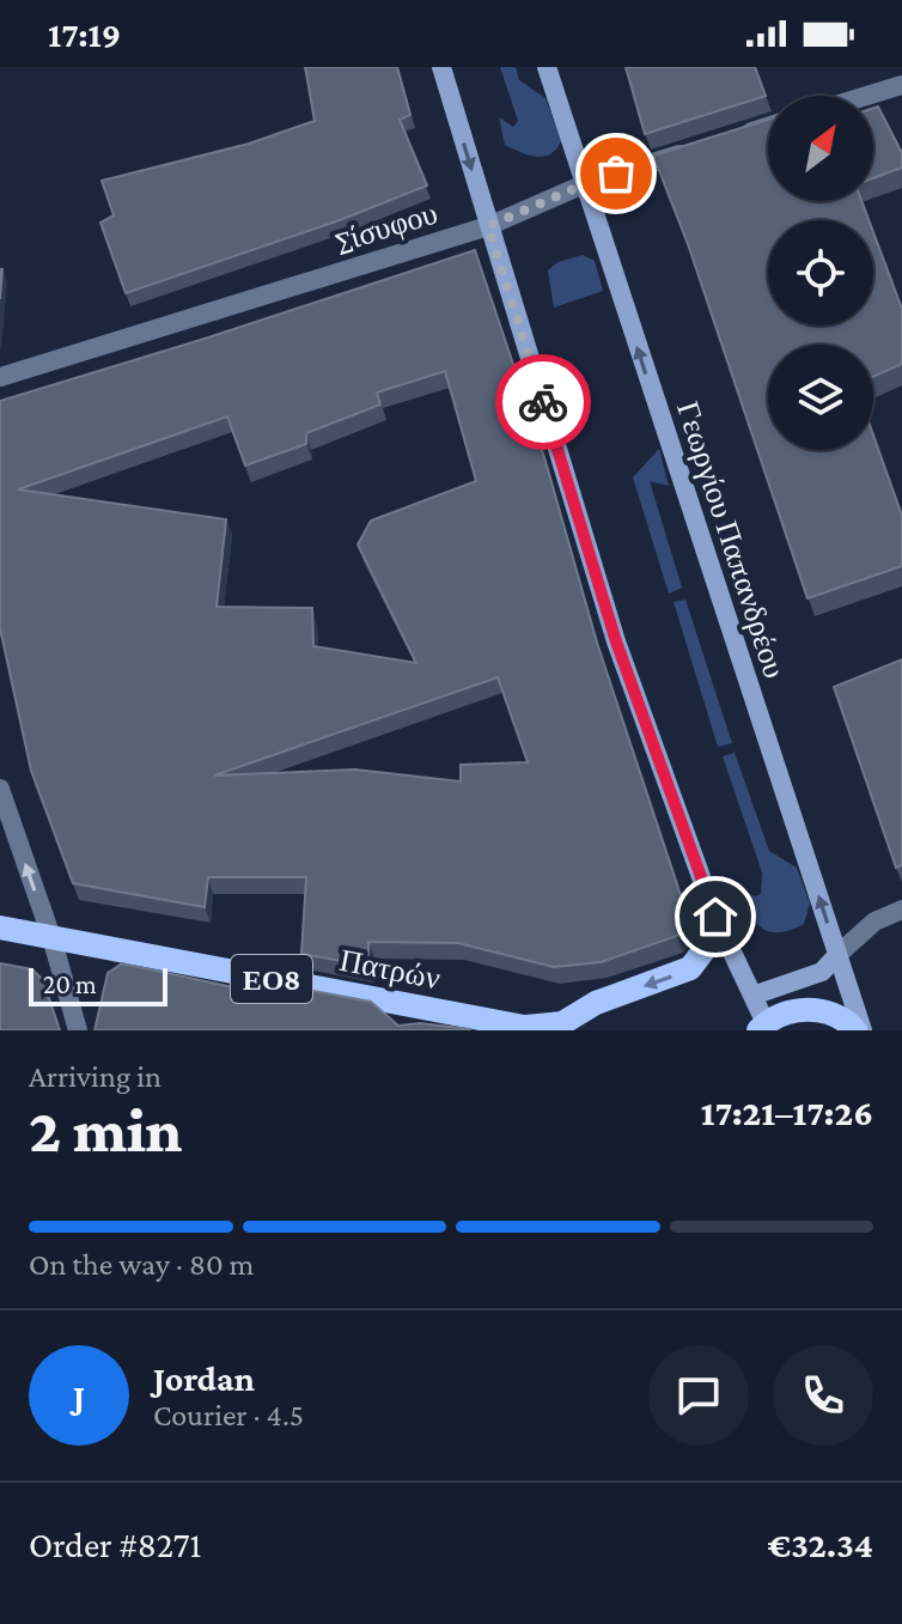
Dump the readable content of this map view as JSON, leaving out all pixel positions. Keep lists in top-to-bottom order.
{
  "streets": {
    "main road": ["Πατρών", "ΕΟ8"],
    "street": ["Σίσυφου", "Γεωργίου Παπανδρέου"]
  },
  "crossings": [
    ["Σίσυφου", "Γεωργίου Παπανδρέου"]
  ],
  "scale_bar": "20 m",
  "north": "top right",
  "page": {
    "status": "17:19",
    "scale": "20 m",
    "heading": ["2 min", "Arriving in", "17:21–17:26"],
    "panel": [
      "Jordan",
      "Courier · 4.5",
      "Order #8271",
      "€32.34"
    ],
    "bar": "On the way · 80 m",
    "round": "J"
  }
}
